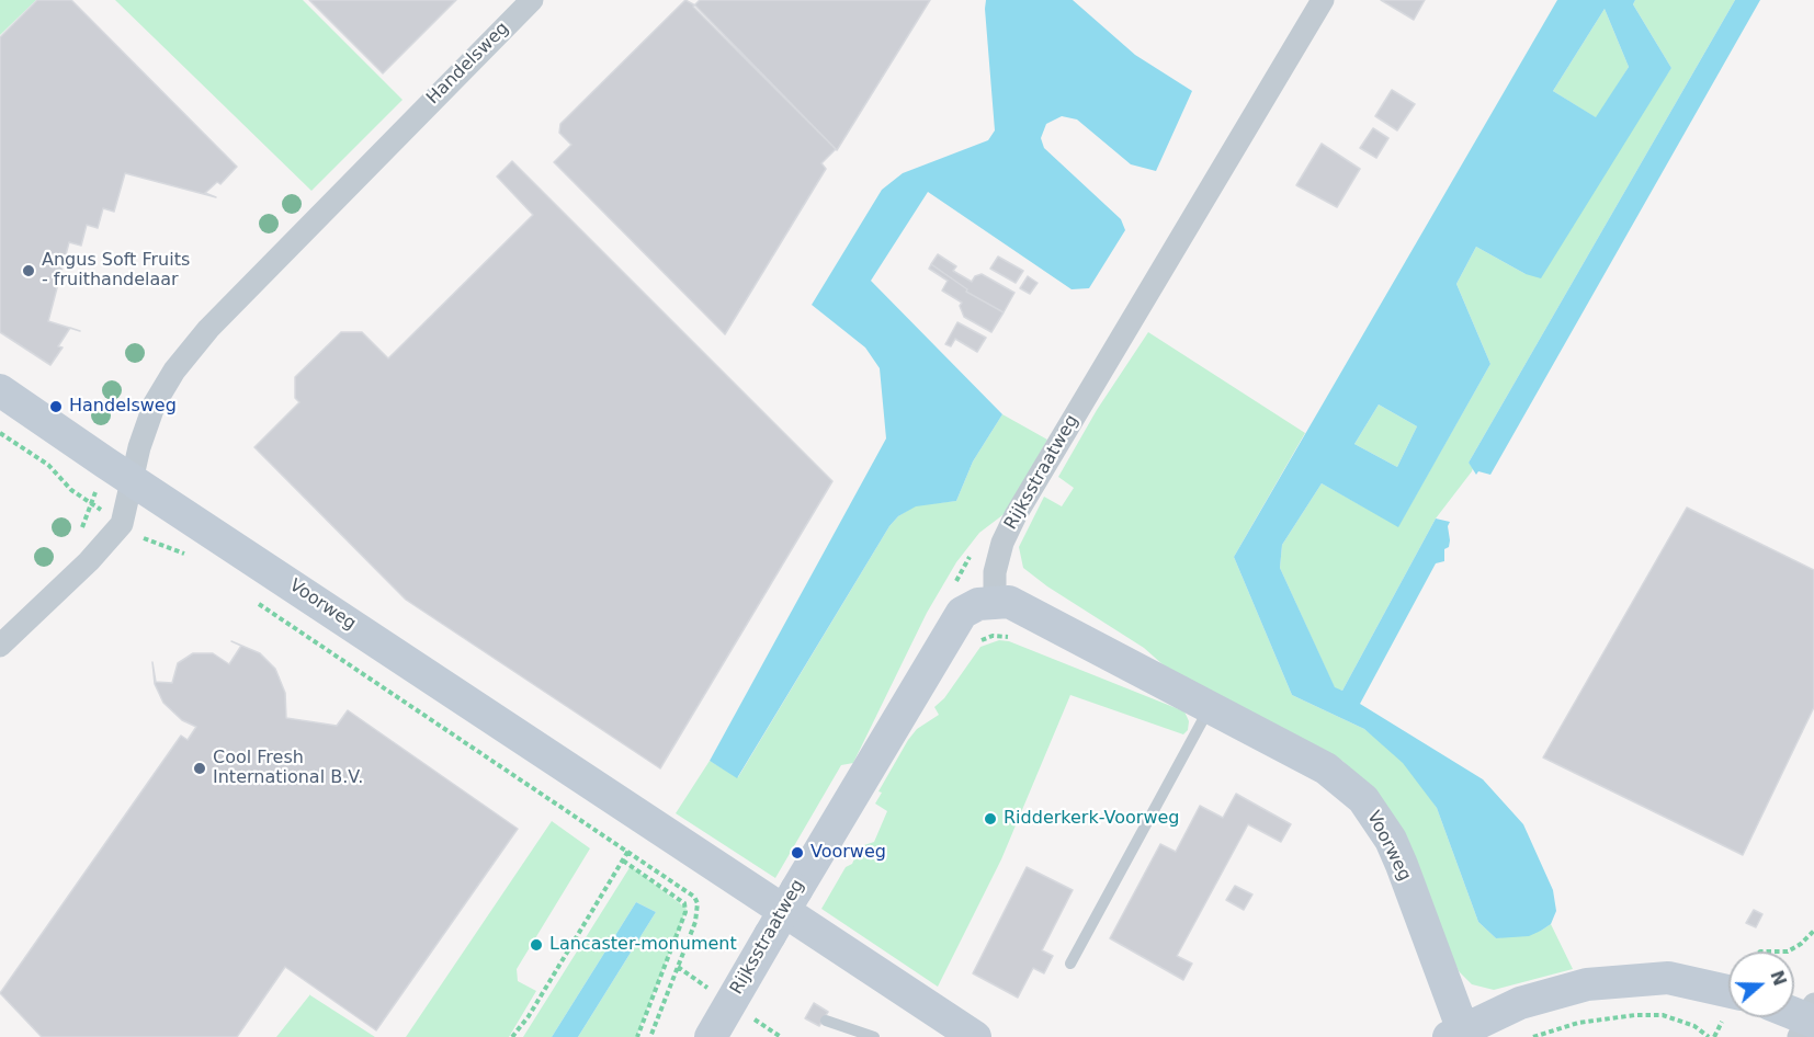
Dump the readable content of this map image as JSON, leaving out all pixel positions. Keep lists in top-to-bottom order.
{
  "streets": {
    "street": ["Handelsweg", "Rijksstraatweg", "Voorweg"]
  },
  "crossings": [
    ["Handelsweg", "Voorweg"],
    ["Rijksstraatweg", "Voorweg"]
  ],
  "places": [
    "Angus Soft Fruits - fruithandelaar",
    "Handelsweg",
    "Cool Fresh International B.V.",
    "Ridderkerk-Voorweg",
    "Voorweg",
    "Lancaster-monument"
  ],
  "north": "right"
}
